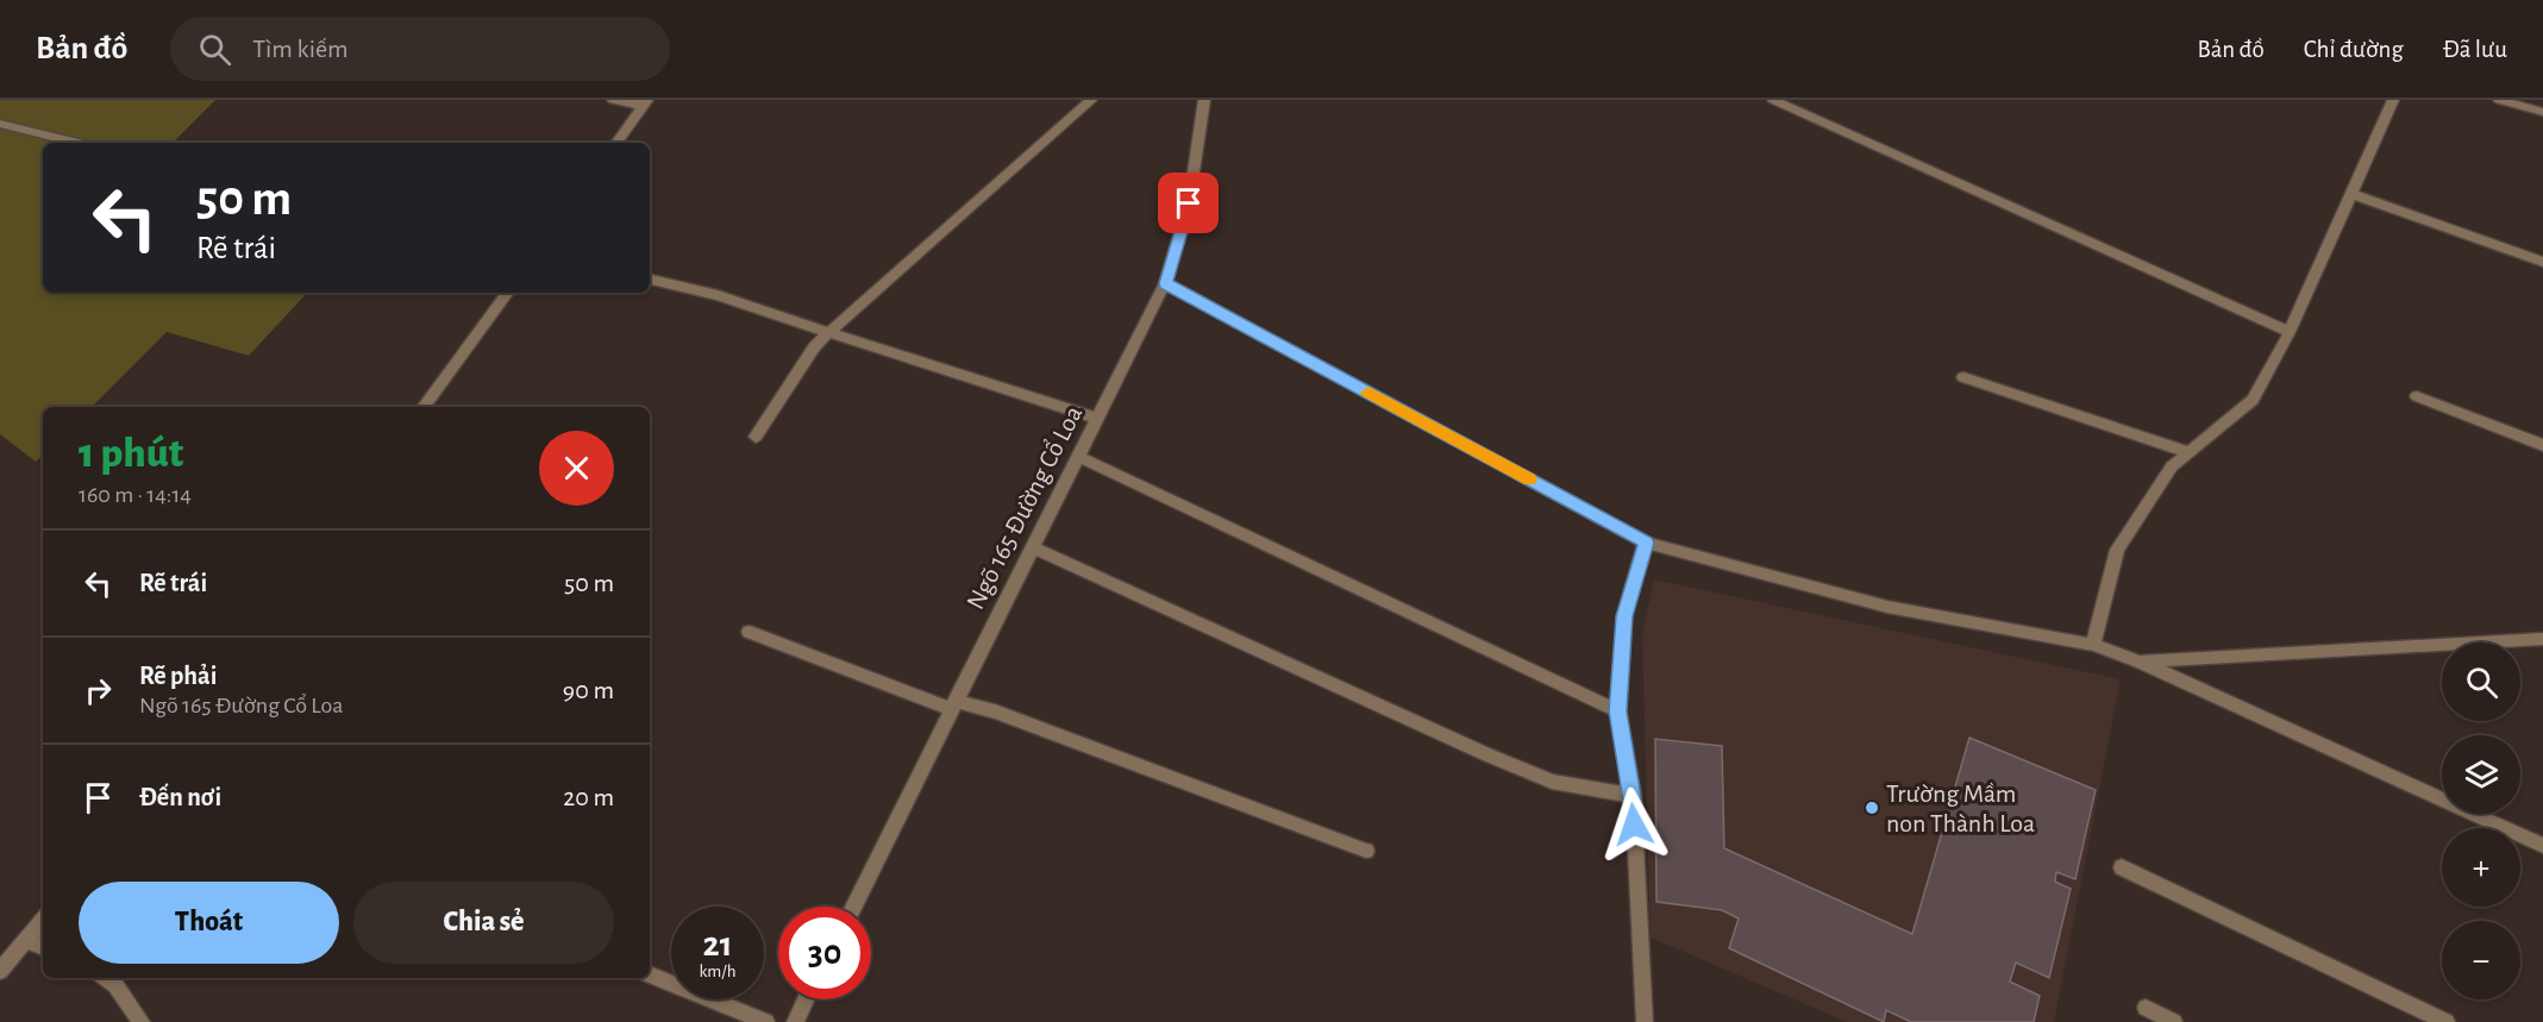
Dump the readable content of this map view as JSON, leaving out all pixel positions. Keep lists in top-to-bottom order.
{
  "streets": {
    "street": ["Ngõ 165 Đường Cổ Loa"]
  },
  "places": ["Trường Mầm non Thành Loa"],
  "page": {
    "header": "Bản đồ",
    "search": "Tìm kiếm",
    "nav": ["Bản đồ", "Chỉ đường", "Đã lưu"],
    "turn": ["50 m", "Rẽ trái"],
    "heading": ["1 phút", "160 m · 14:14"],
    "list": [
      {
        "name": "Rẽ trái",
        "value": "50 m"
      },
      {
        "name": "Rẽ phải",
        "note": "Ngõ 165 Đường Cổ Loa",
        "value": "90 m"
      },
      {
        "name": "Đến nơi",
        "value": "20 m"
      }
    ],
    "map_buttons": ["+", "−"],
    "buttons": ["Thoát", "Chia sẻ"],
    "speed": "21 km/h",
    "limit": "30"
  }
}
